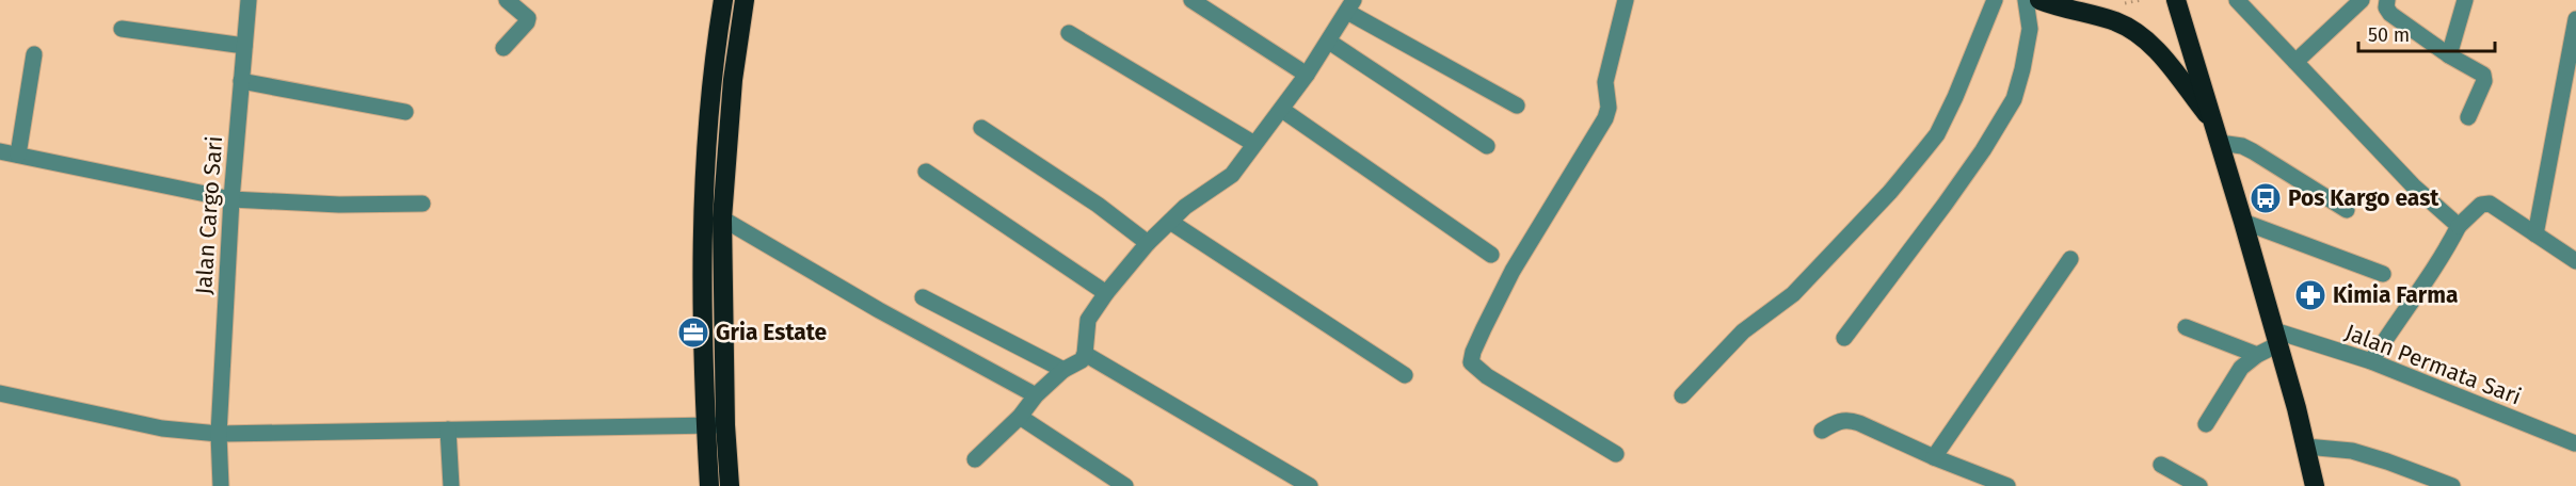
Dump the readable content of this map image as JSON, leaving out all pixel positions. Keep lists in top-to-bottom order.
{
  "streets": {
    "street": ["Jalan Cargo Sari", "Jalan Permata Sari"]
  },
  "places": {
    "bus stop": ["Pos Kargo east"],
    "pharmacy": ["Kimia Farma"],
    "office": ["Gria Estate"]
  },
  "scale_bar": "50 m"
}
